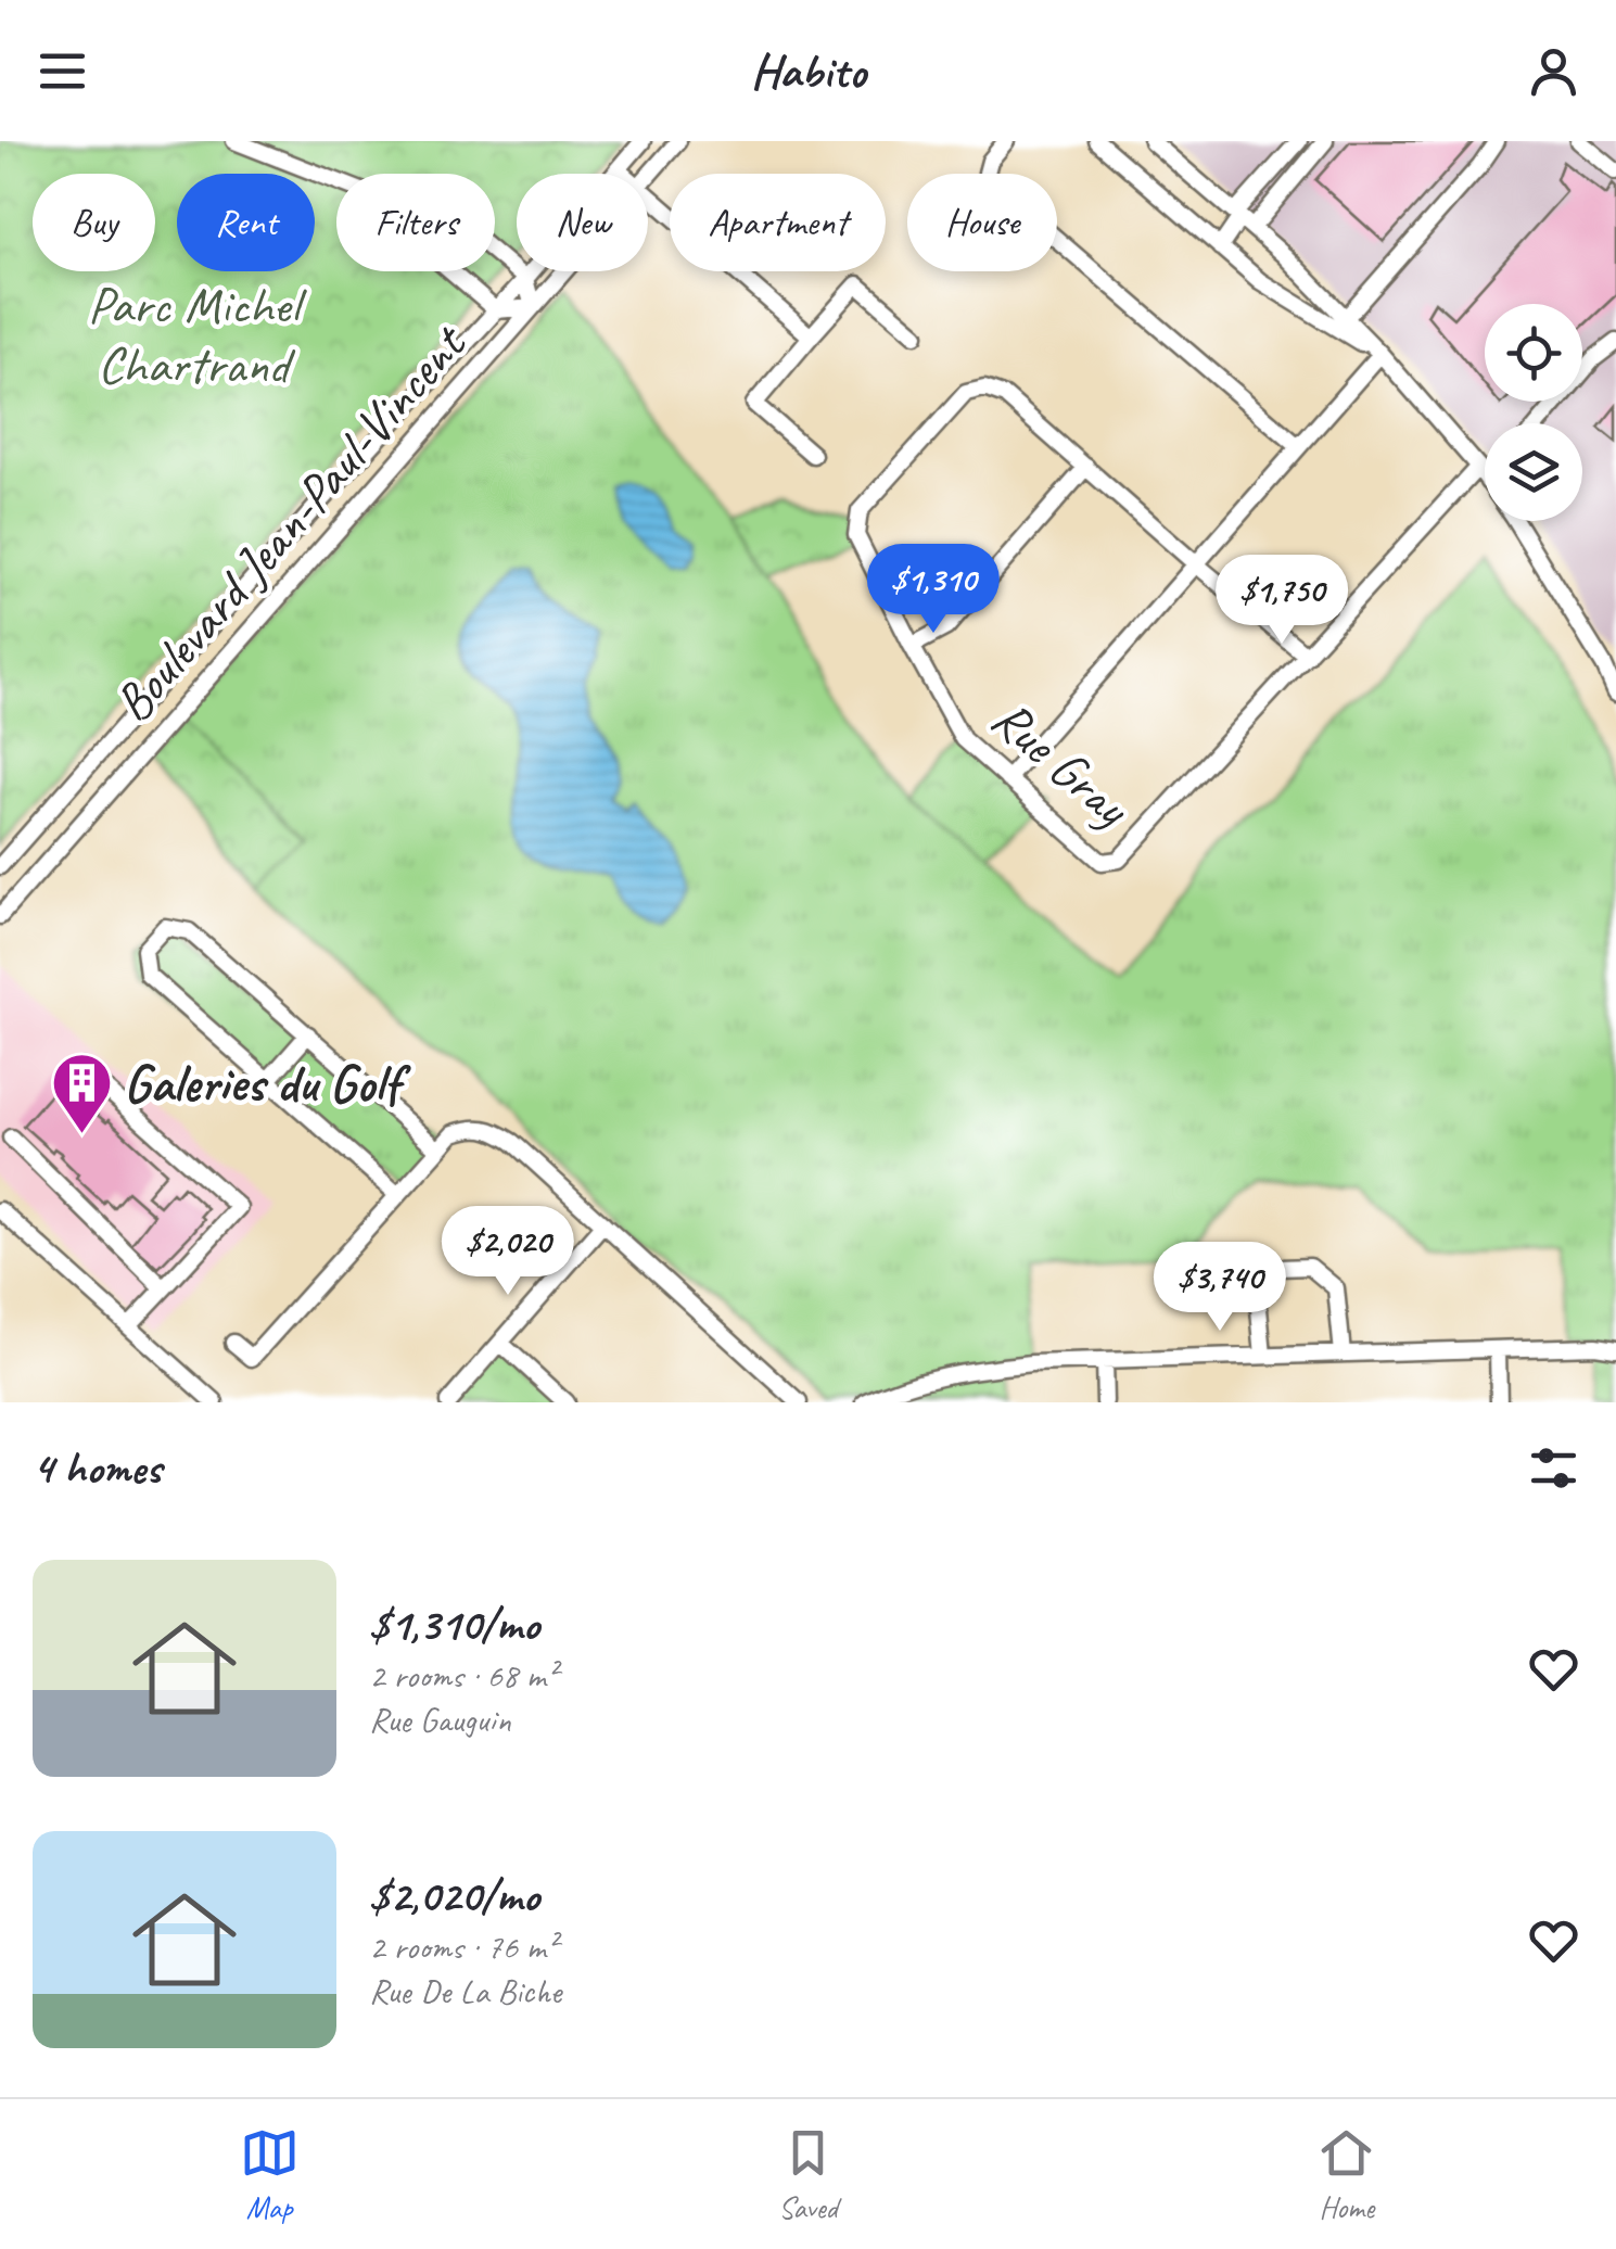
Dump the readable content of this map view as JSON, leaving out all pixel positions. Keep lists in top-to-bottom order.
{
  "streets": {
    "street": ["Boulevard Jean-Paul-Vincent", "Rue Gray"]
  },
  "parks": ["Parc Michel Chartrand"],
  "places": {
    "building": ["Galeries du Golf"]
  },
  "page": {
    "header": "Habito",
    "chip": [
      "Buy",
      "Rent",
      "Filters",
      "New",
      "Apartment",
      "House"
    ],
    "price": [
      "$1,310",
      "$1,750",
      "$2,020",
      "$3,740"
    ],
    "heading": "4 homes",
    "list": [
      {
        "name": "$1,310/mo",
        "note": "2 rooms · 68 m² · Rue Gauguin"
      },
      {
        "name": "$2,020/mo",
        "note": "2 rooms · 76 m² · Rue De La Biche"
      }
    ],
    "tabs": ["Map", "Saved", "Home"]
  }
}
